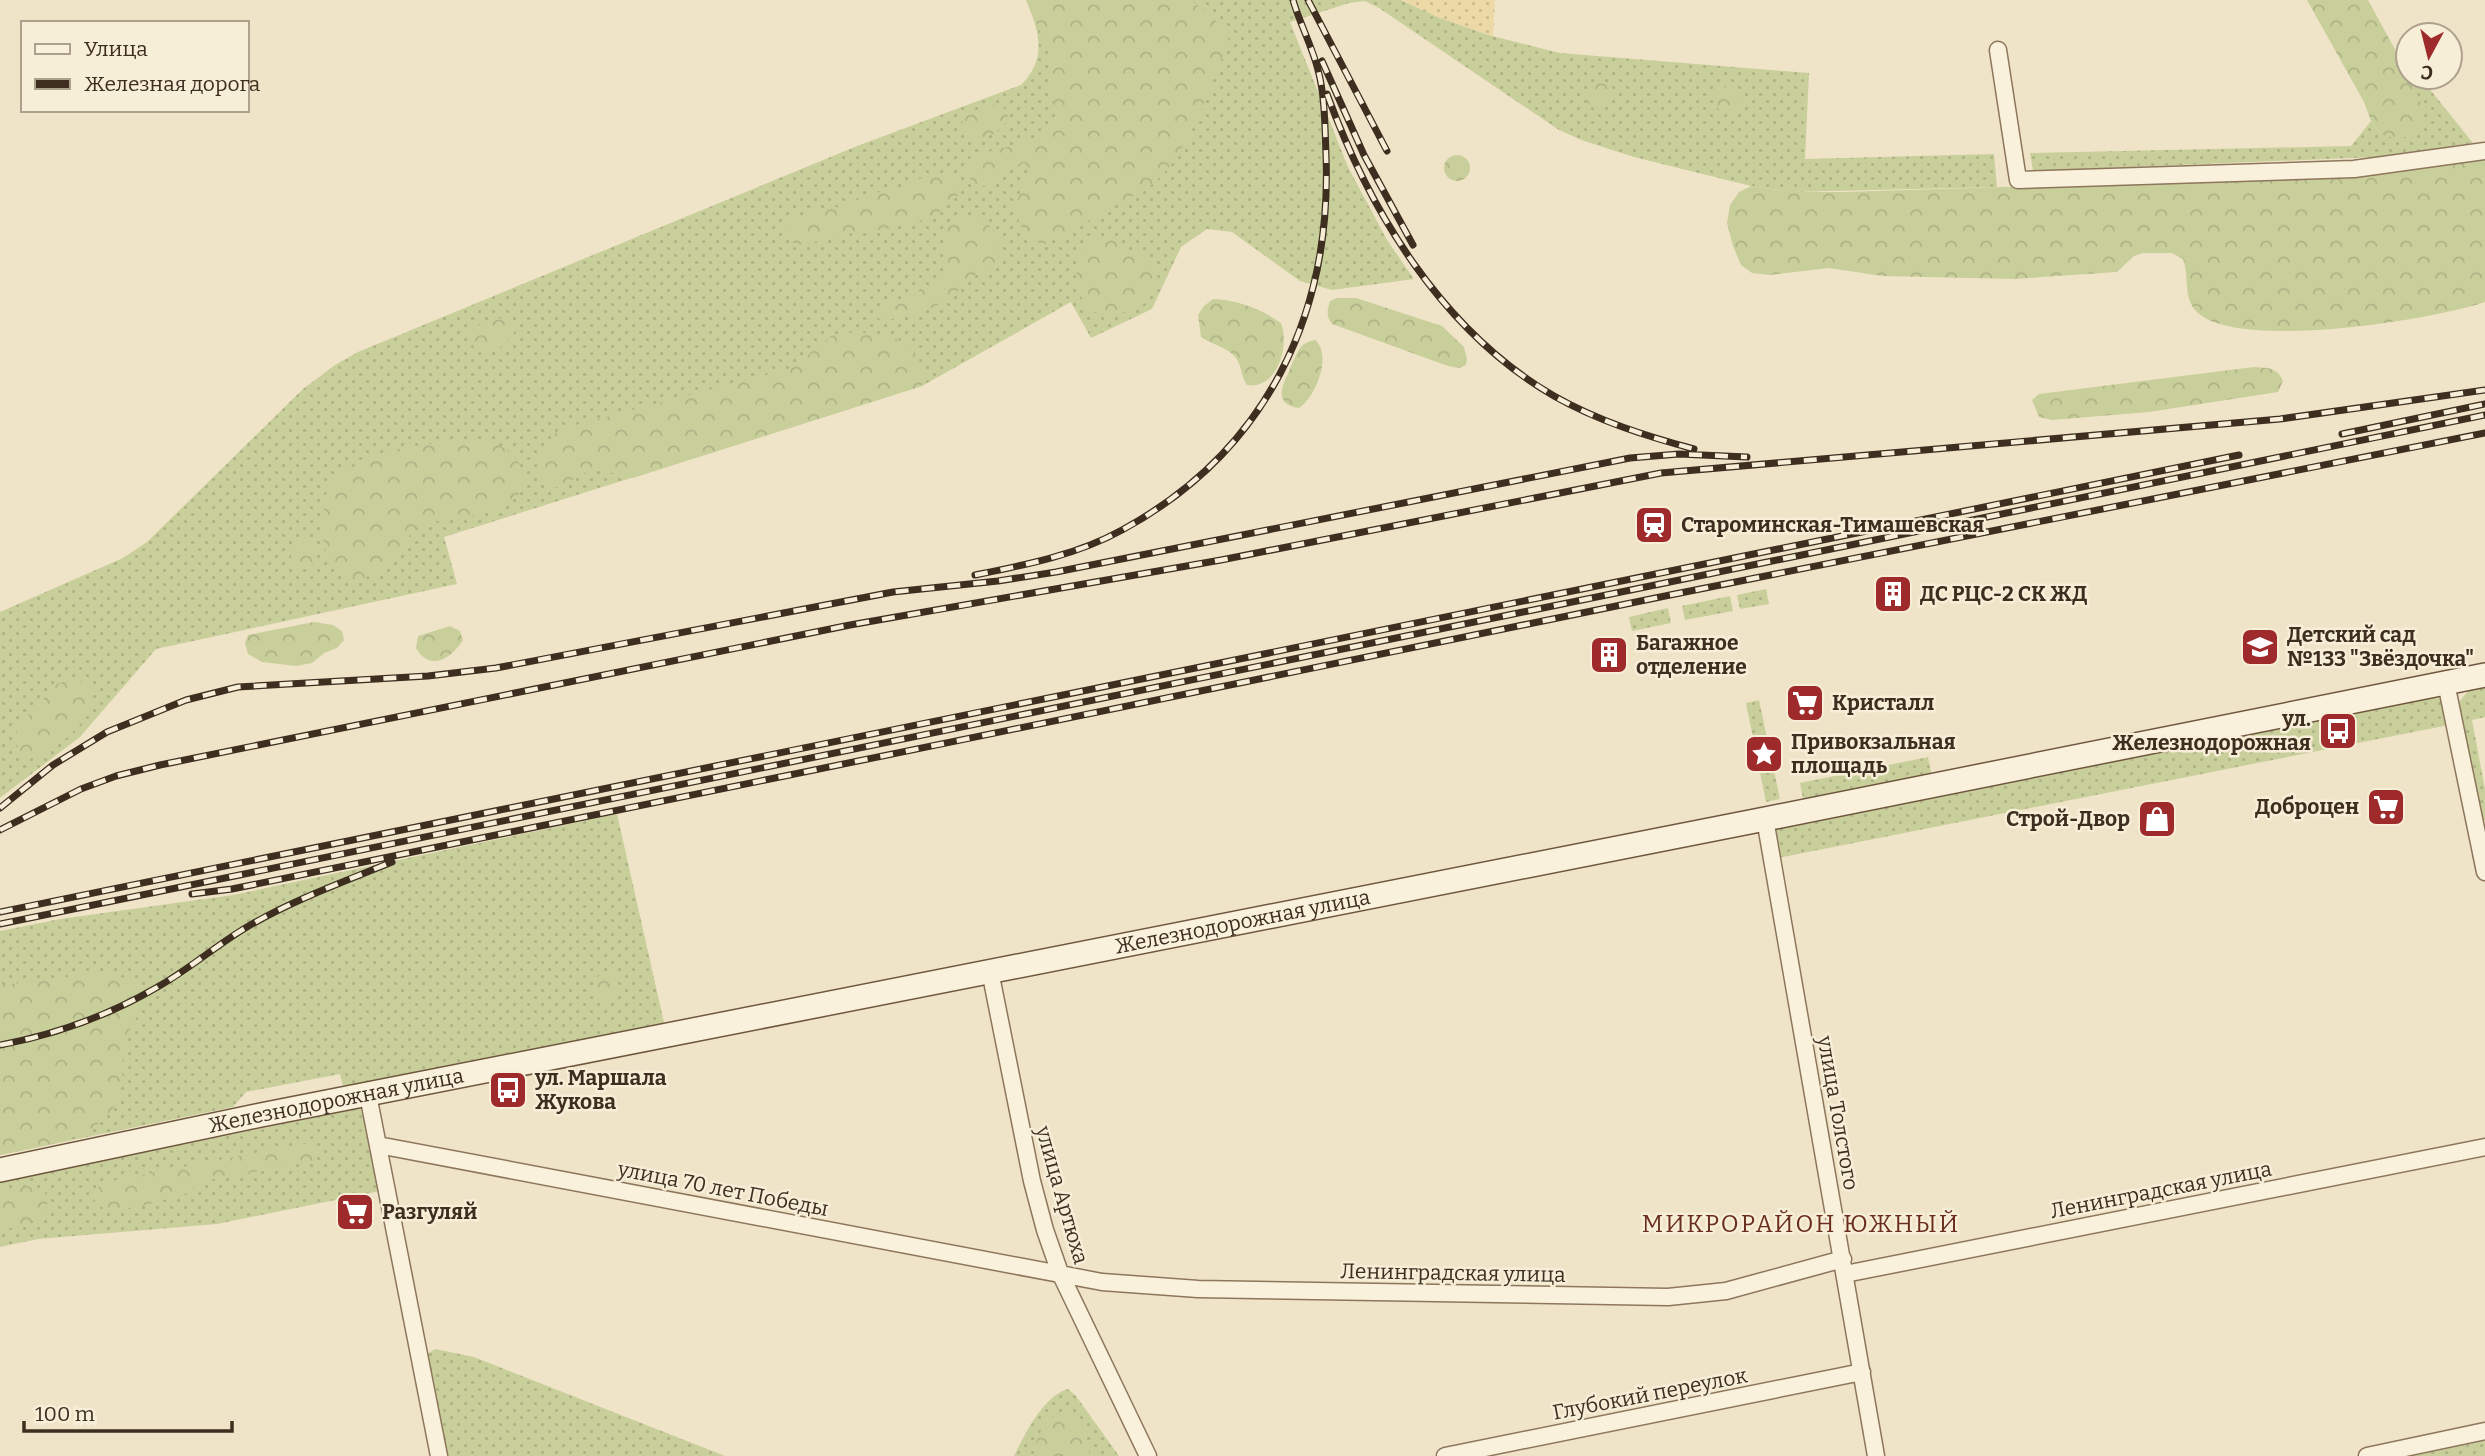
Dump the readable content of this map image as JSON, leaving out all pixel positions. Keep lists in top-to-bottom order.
{
  "streets": {
    "main road": ["Железнодорожная улица"],
    "street": [
      "улица Толстого",
      "улица 70 лет Победы",
      "Ленинградская улица",
      "улица Артюха",
      "Глубокий переулок"
    ]
  },
  "crossings": [
    ["Железнодорожная улица", "улица Толстого"],
    ["Железнодорожная улица", "улица Артюха"],
    ["улица Толстого", "Ленинградская улица"],
    ["улица Толстого", "Глубокий переулок"],
    ["улица 70 лет Победы", "Ленинградская улица"],
    ["улица 70 лет Победы", "улица Артюха"],
    ["Ленинградская улица", "улица Артюха"]
  ],
  "districts": ["МИКРОРАЙОН ЮЖНЫЙ"],
  "places": {
    "station": ["Староминская-Тимашевская"],
    "building": ["ДС РЦС-2 СК ЖД", "Багажное отделение"],
    "school or university": ["Детский сад №133 \"Звёздочка\""],
    "supermarket": ["Кристалл", "Доброцен", "Разгуляй"],
    "bus stop": ["ул. Железнодорожная", "ул. Маршала Жукова"],
    "place": ["Привокзальная площадь"],
    "shop": ["Строй-Двор"]
  },
  "legend": ["Улица", "Железная дорога"],
  "scale_bar": "100 m",
  "north": "bottom"
}
